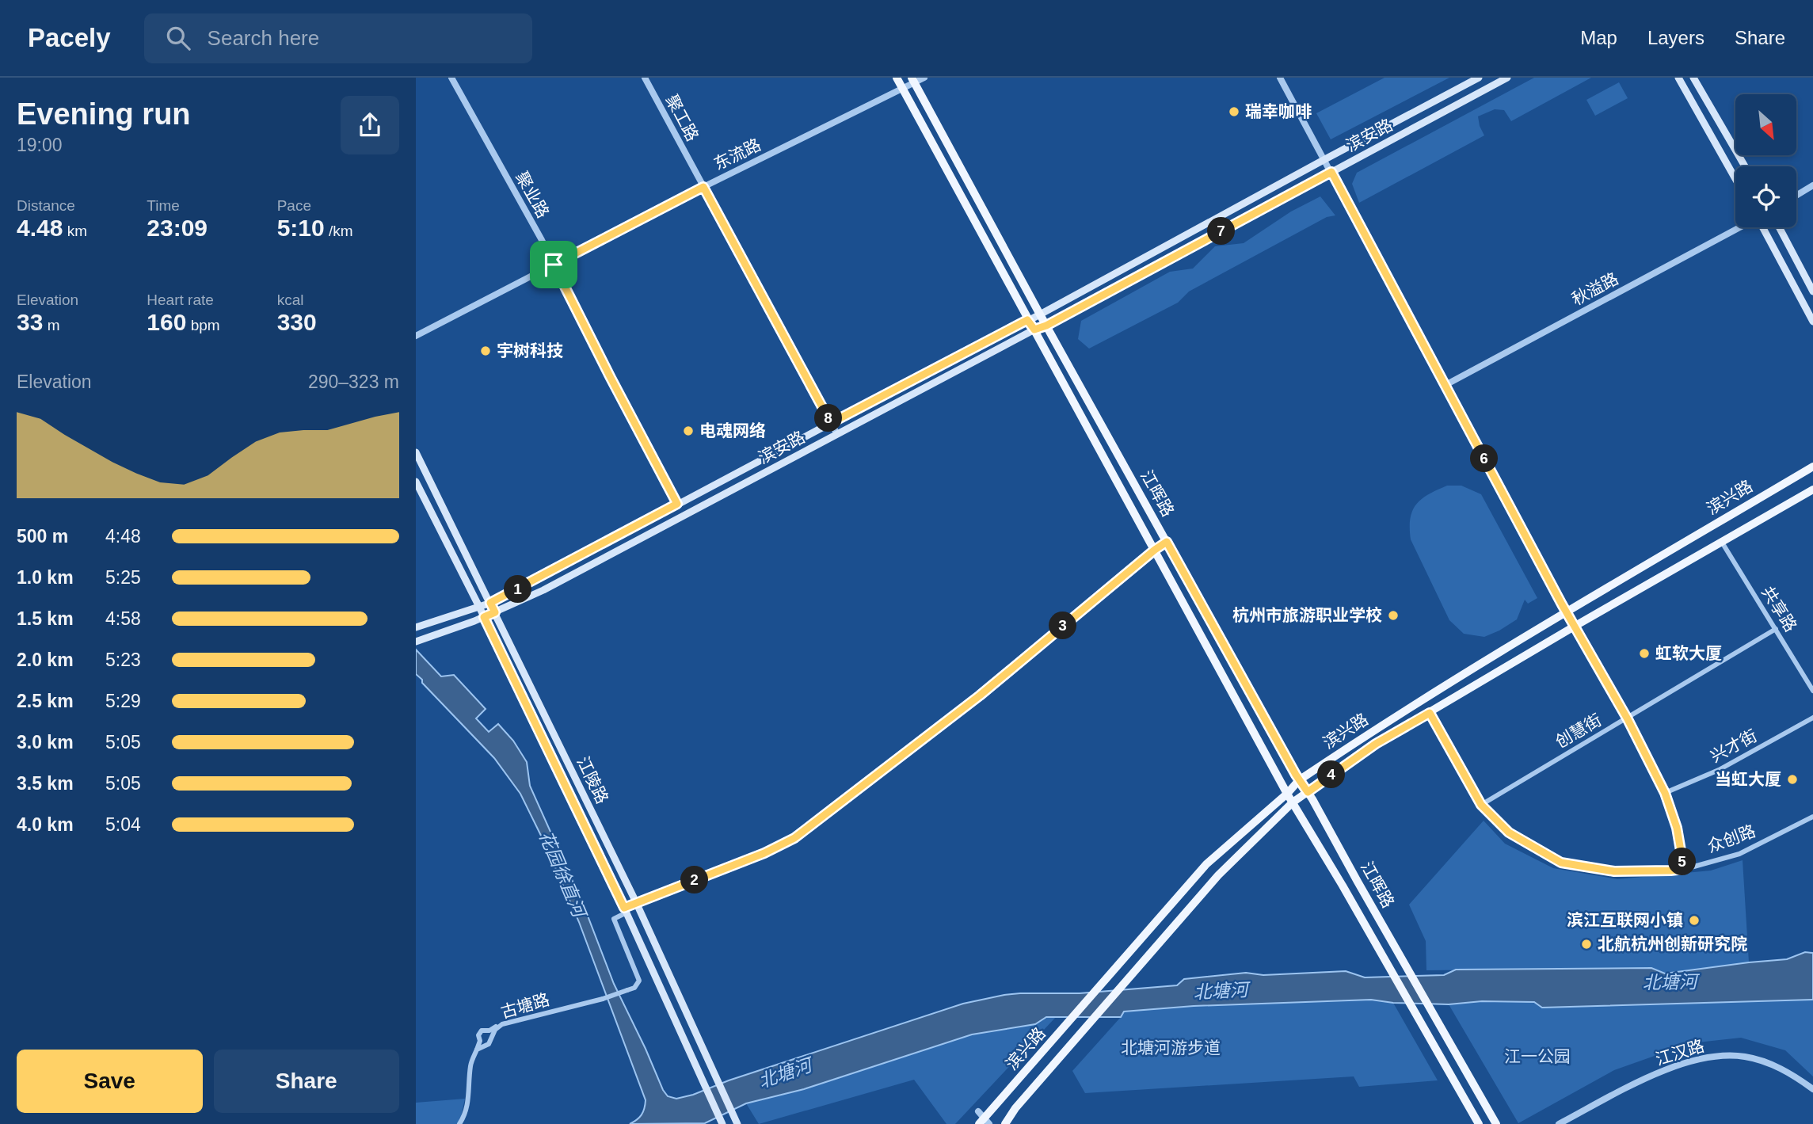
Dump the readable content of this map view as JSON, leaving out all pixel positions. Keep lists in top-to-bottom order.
{
  "streets": {
    "main road": [
      "滨安路",
      "江晖路",
      "滨兴路",
      "江陵路"
    ],
    "street": [
      "聚工路",
      "东流路",
      "聚业路",
      "秋溢路",
      "共享路",
      "创慧街",
      "兴才街",
      "众创路",
      "古塘路",
      "江汉路"
    ]
  },
  "crossings": [
    ["聚工路", "滨安路"],
    ["聚工路", "东流路"],
    ["滨安路", "聚业路"],
    ["滨安路", "江晖路"],
    ["滨安路", "江陵路"],
    ["东流路", "聚业路"],
    ["东流路", "江晖路"],
    ["江晖路", "滨兴路"],
    ["滨兴路", "共享路"],
    ["滨兴路", "众创路"],
    ["共享路", "创慧街"],
    ["创慧街", "众创路"],
    ["江陵路", "古塘路"]
  ],
  "water": ["花园徐直河", "北塘河"],
  "parks": ["北塘河游步道", "江一公园"],
  "places": [
    "瑞幸咖啡",
    "宇树科技",
    "电魂网络",
    "杭州市旅游职业学校",
    "虹软大厦",
    "当虹大厦",
    "滨江互联网小镇",
    "北航杭州创新研究院"
  ],
  "north": "bottom right",
  "page": {
    "header": "Pacely",
    "search": "Search here",
    "nav": ["Map", "Layers", "Share"],
    "heading": ["Evening run", "19:00"],
    "stats": [
      ["Distance", "4.48 km"],
      ["Time", "23:09"],
      ["Pace", "5:10 /km"],
      ["Elevation", "33 m"],
      ["Heart rate", "160 bpm"],
      ["kcal", "330"]
    ],
    "pins": [
      "7",
      "8",
      "6",
      "1",
      "3",
      "4",
      "5",
      "2"
    ],
    "chart": ["Elevation", "290–323 m"],
    "list": [
      {
        "name": "500 m",
        "note": "4:48"
      },
      {
        "name": "1.0 km",
        "note": "5:25"
      },
      {
        "name": "1.5 km",
        "note": "4:58"
      },
      {
        "name": "2.0 km",
        "note": "5:23"
      },
      {
        "name": "2.5 km",
        "note": "5:29"
      },
      {
        "name": "3.0 km",
        "note": "5:05"
      },
      {
        "name": "3.5 km",
        "note": "5:05"
      },
      {
        "name": "4.0 km",
        "note": "5:04"
      }
    ],
    "buttons": ["Save", "Share"]
  }
}
